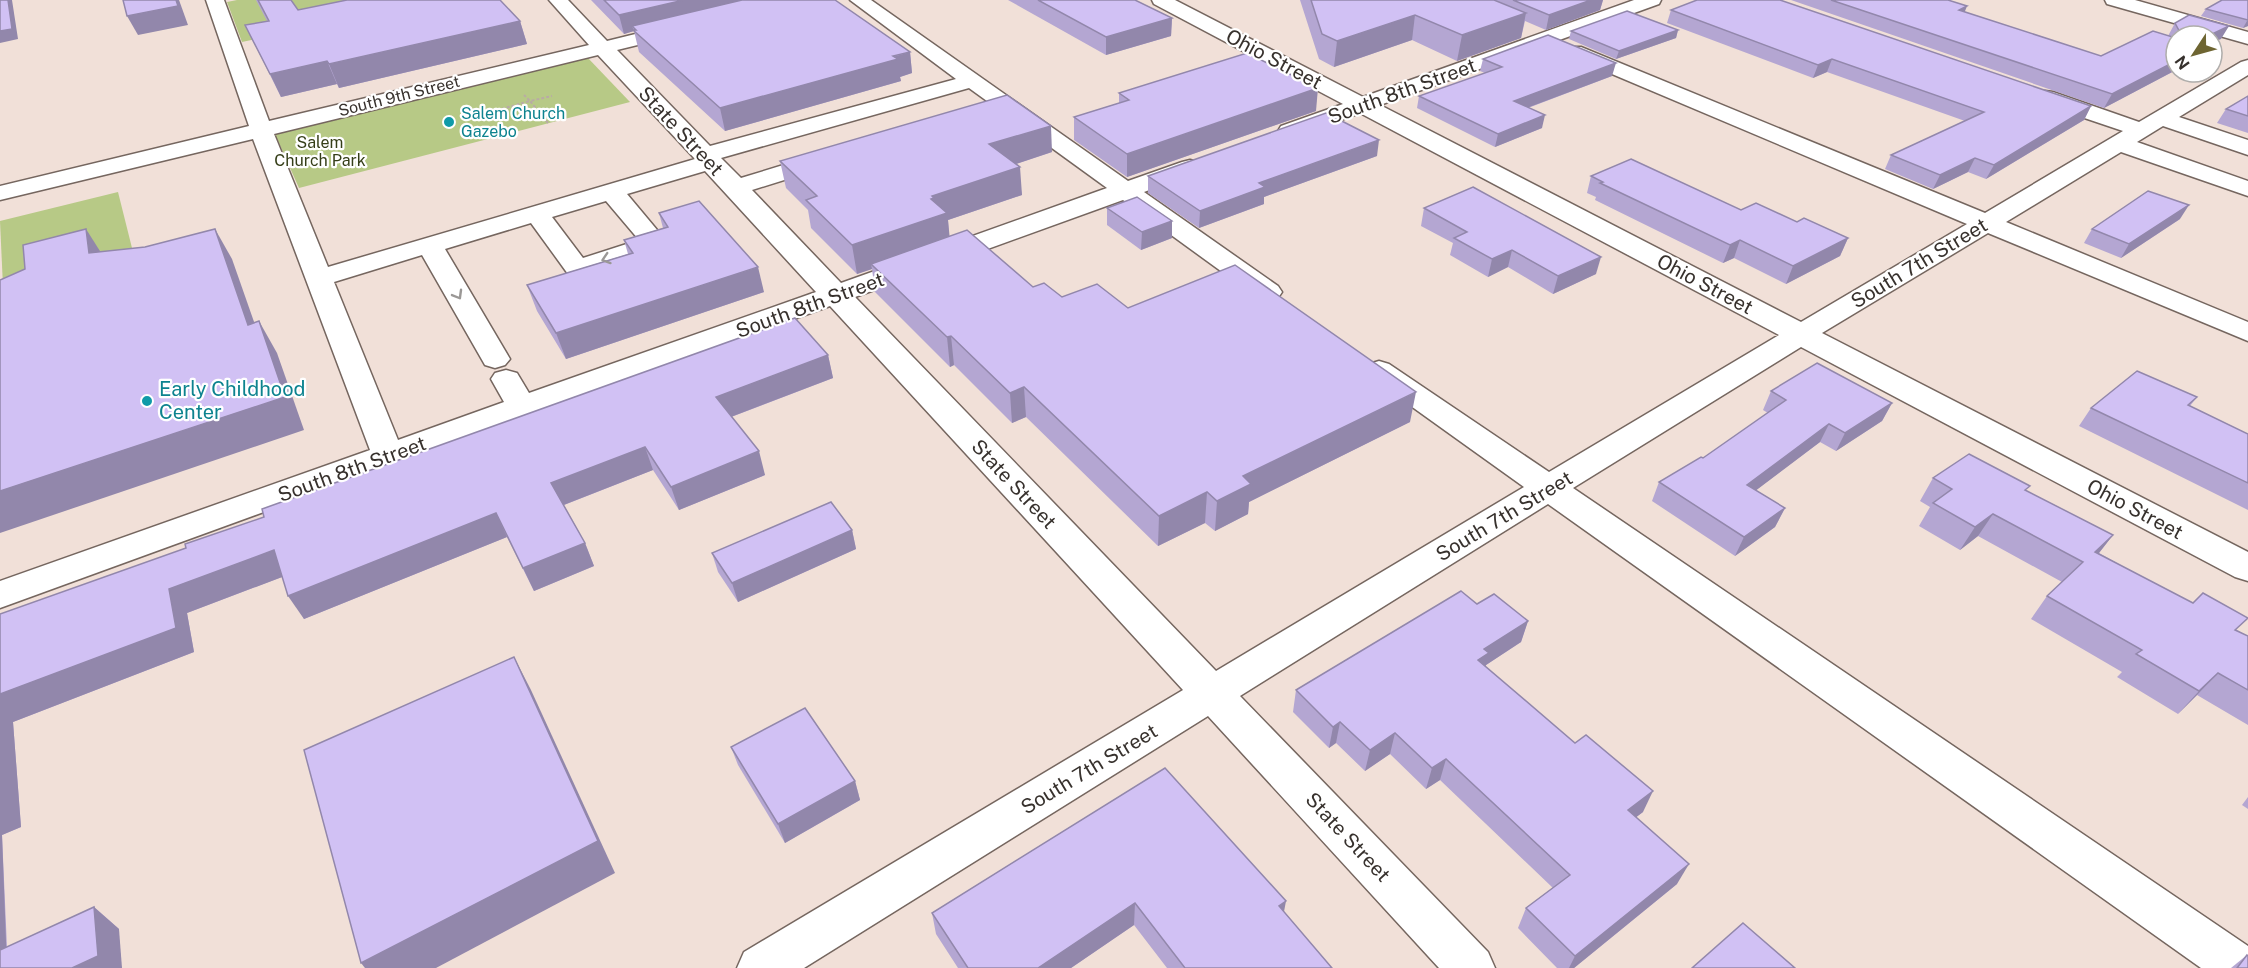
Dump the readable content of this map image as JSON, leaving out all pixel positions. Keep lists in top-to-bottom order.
{
  "streets": {
    "street": [
      "Ohio Street",
      "South 8th Street",
      "South 9th Street",
      "State Street",
      "South 7th Street"
    ]
  },
  "crossings": [
    ["Ohio Street", "South 8th Street"],
    ["Ohio Street", "South 7th Street"],
    ["South 8th Street", "State Street"],
    ["South 9th Street", "State Street"],
    ["State Street", "South 7th Street"]
  ],
  "parks": ["Salem Church Park"],
  "places": ["Salem Church Gazebo", "Early Childhood Center"],
  "north": "bottom left"
}
